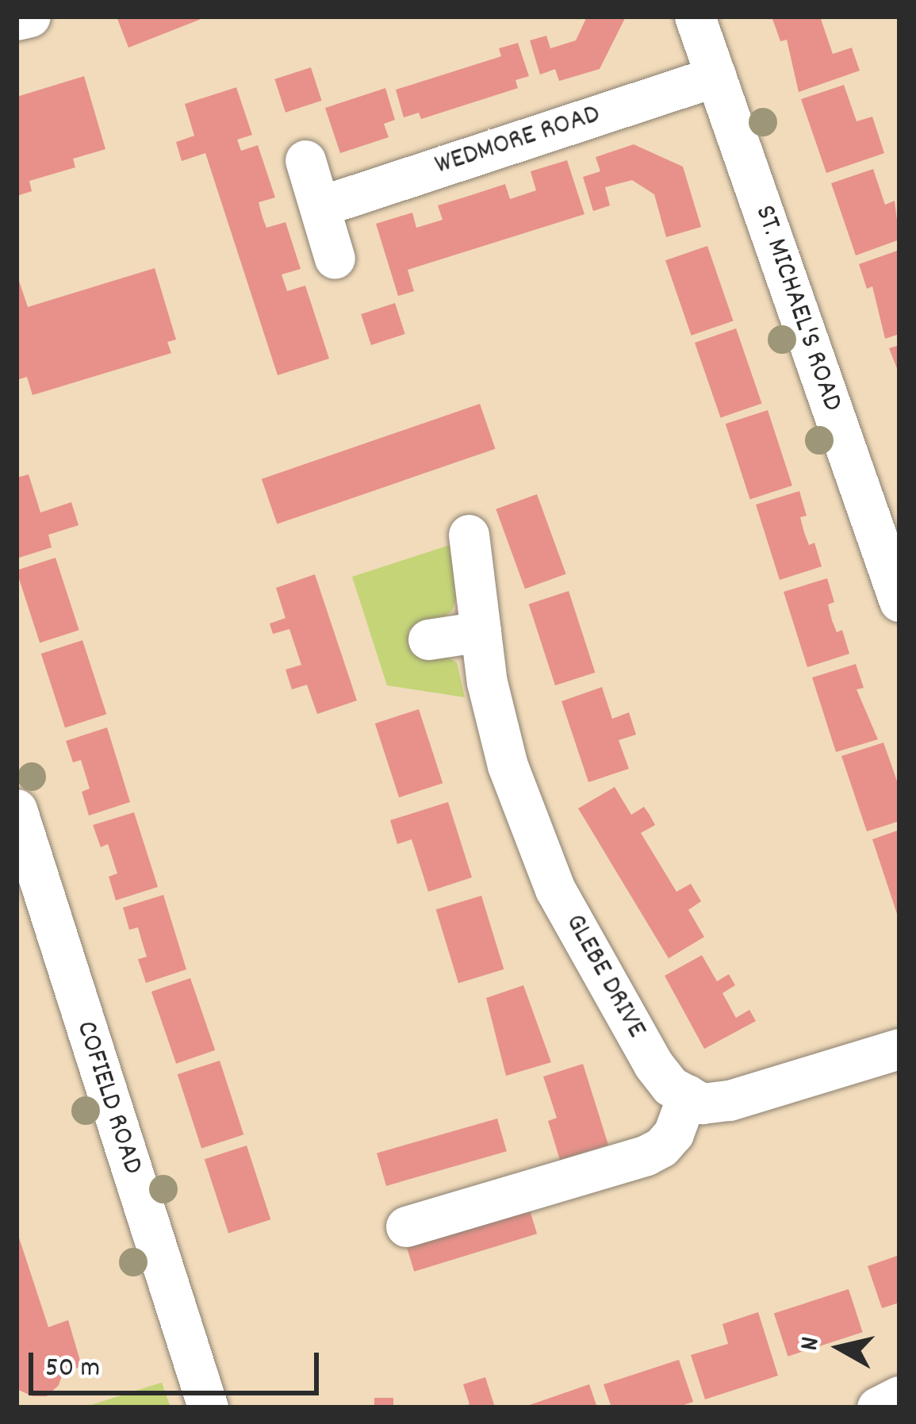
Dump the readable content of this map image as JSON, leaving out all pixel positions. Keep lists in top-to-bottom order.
{
  "streets": {
    "street": [
      "WEDMORE ROAD",
      "ST. MICHAEL'S ROAD",
      "GLEBE DRIVE",
      "COFIELD ROAD"
    ]
  },
  "crossings": [
    ["WEDMORE ROAD", "ST. MICHAEL'S ROAD"]
  ],
  "scale_bar": "50 m",
  "north": "left"
}
